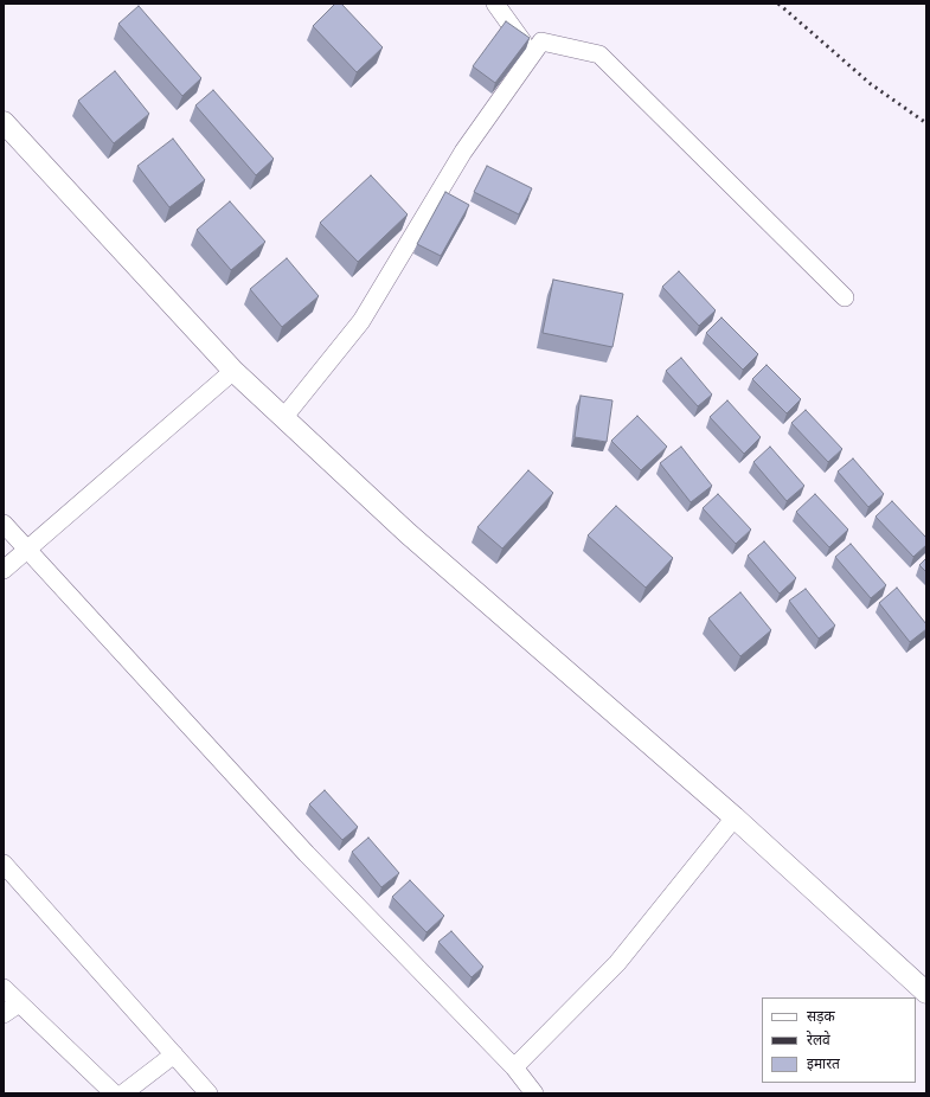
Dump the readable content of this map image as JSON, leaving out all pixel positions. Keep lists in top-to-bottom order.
{
  "legend": ["सड़क", "रेलवे", "इमारत"]
}
